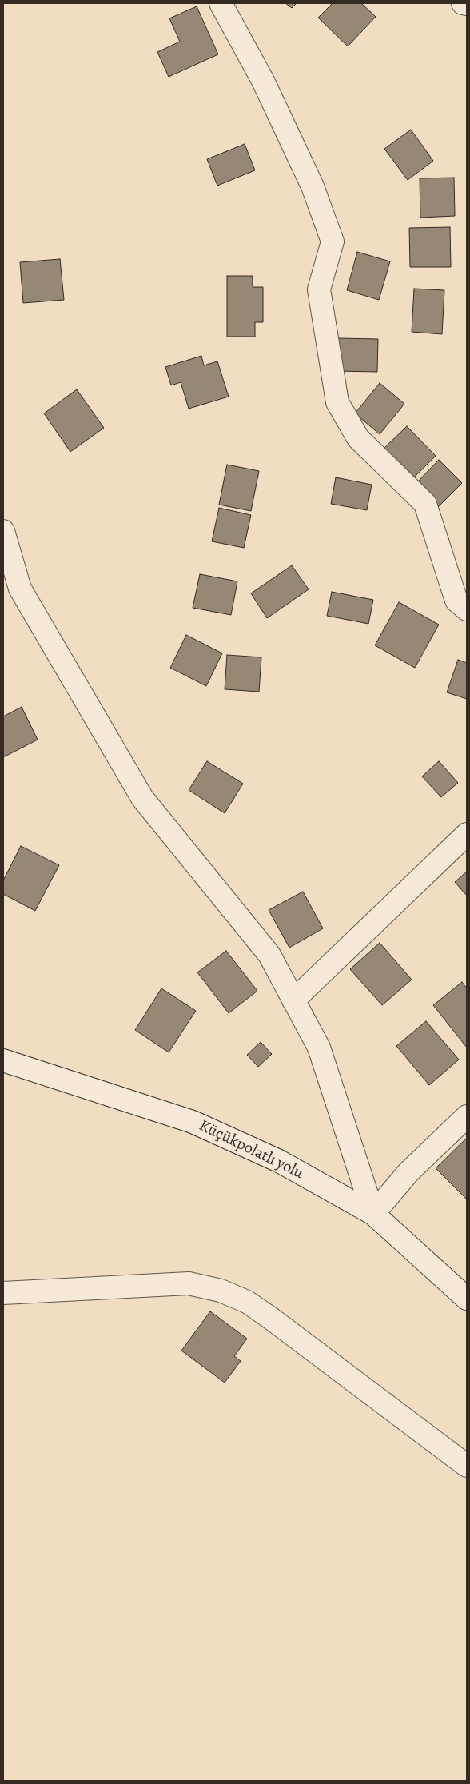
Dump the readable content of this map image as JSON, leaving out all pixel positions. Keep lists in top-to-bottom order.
{
  "streets": {
    "street": ["Küçükpolatlı yolu"]
  }
}
